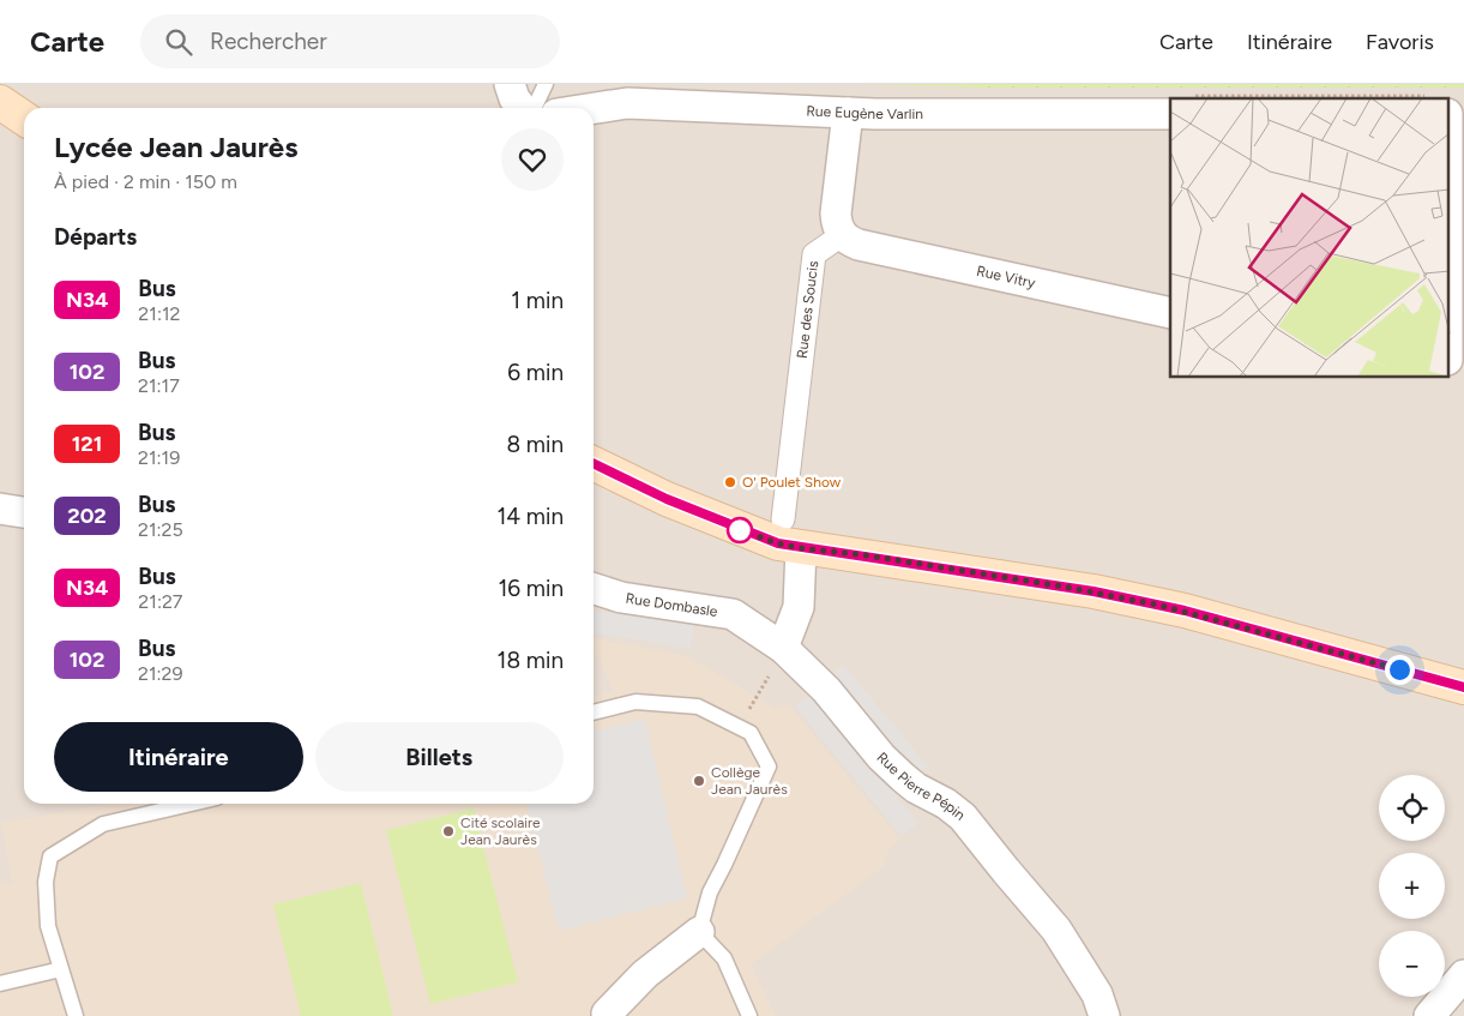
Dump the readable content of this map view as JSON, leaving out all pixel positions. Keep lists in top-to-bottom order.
{
  "streets": {
    "street": [
      "Rue Eugène Varlin",
      "Rue Vitry",
      "Rue des Soucis",
      "Rue Dombasle",
      "Rue Pierre Pépin"
    ]
  },
  "crossings": [
    ["Rue Vitry", "Rue des Soucis"],
    ["Rue Dombasle", "Rue Pierre Pépin"]
  ],
  "places": ["O' Poulet Show", "Collège Jean Jaurès", "Cité scolaire Jean Jaurès"],
  "lines": ["bus line N34"],
  "page": {
    "header": "Carte",
    "search": "Rechercher",
    "nav": ["Carte", "Itinéraire", "Favoris"],
    "heading": [
      ["Lycée Jean Jaurès", "À pied · 2 min · 150 m"],
      "Départs"
    ],
    "list": [
      {
        "mark": "N34",
        "name": "Bus",
        "note": "21:12",
        "value": "1 min"
      },
      {
        "mark": "102",
        "name": "Bus",
        "note": "21:17",
        "value": "6 min"
      },
      {
        "mark": "121",
        "name": "Bus",
        "note": "21:19",
        "value": "8 min"
      },
      {
        "mark": "202",
        "name": "Bus",
        "note": "21:25",
        "value": "14 min"
      },
      {
        "mark": "N34",
        "name": "Bus",
        "note": "21:27",
        "value": "16 min"
      },
      {
        "mark": "102",
        "name": "Bus",
        "note": "21:29",
        "value": "18 min"
      }
    ],
    "buttons": ["Itinéraire", "Billets"],
    "map_buttons": ["+", "−"]
  }
}
